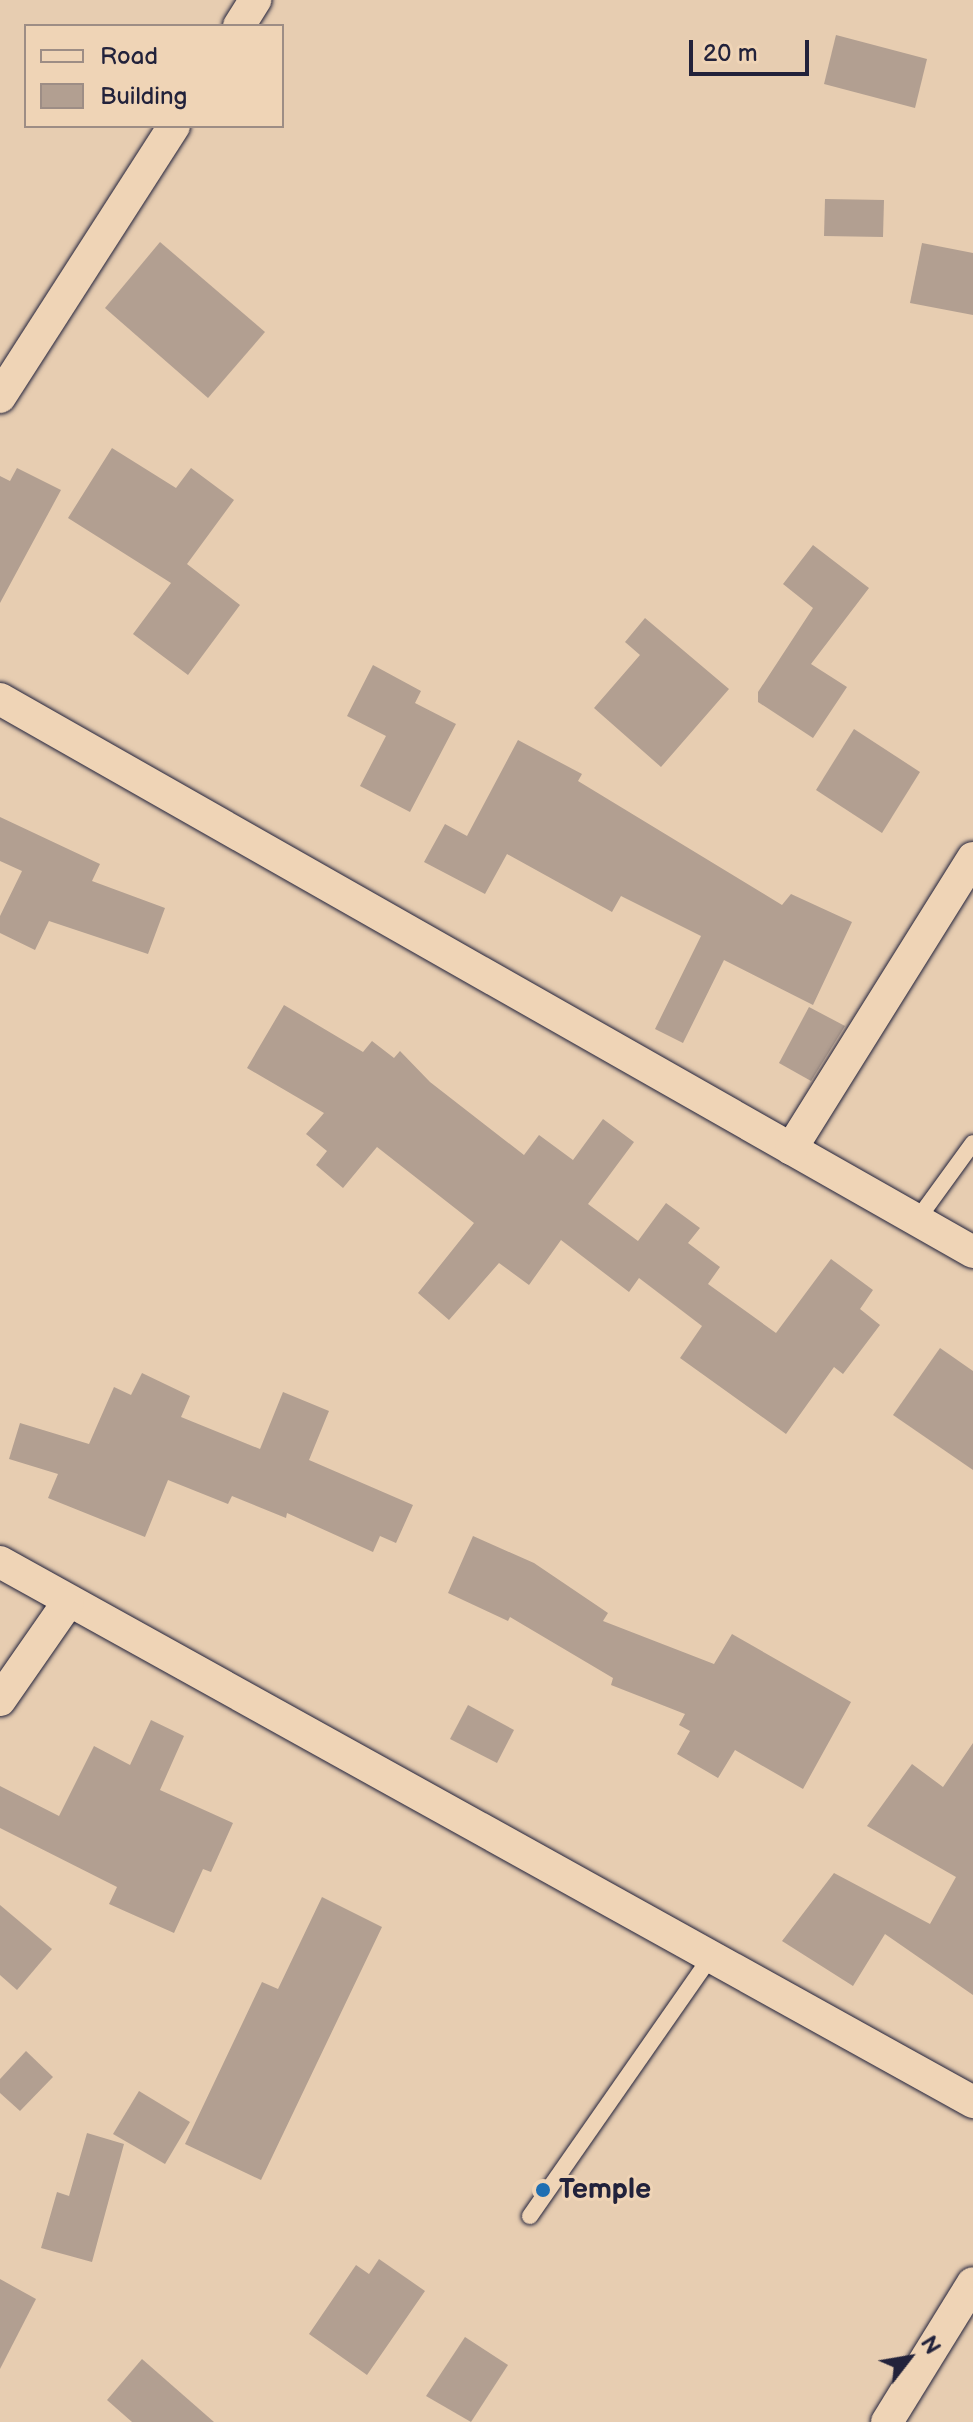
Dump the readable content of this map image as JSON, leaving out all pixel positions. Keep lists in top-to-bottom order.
{
  "places": ["Temple"],
  "legend": ["Road", "Building"],
  "scale_bar": "20 m",
  "north": "top right"
}
